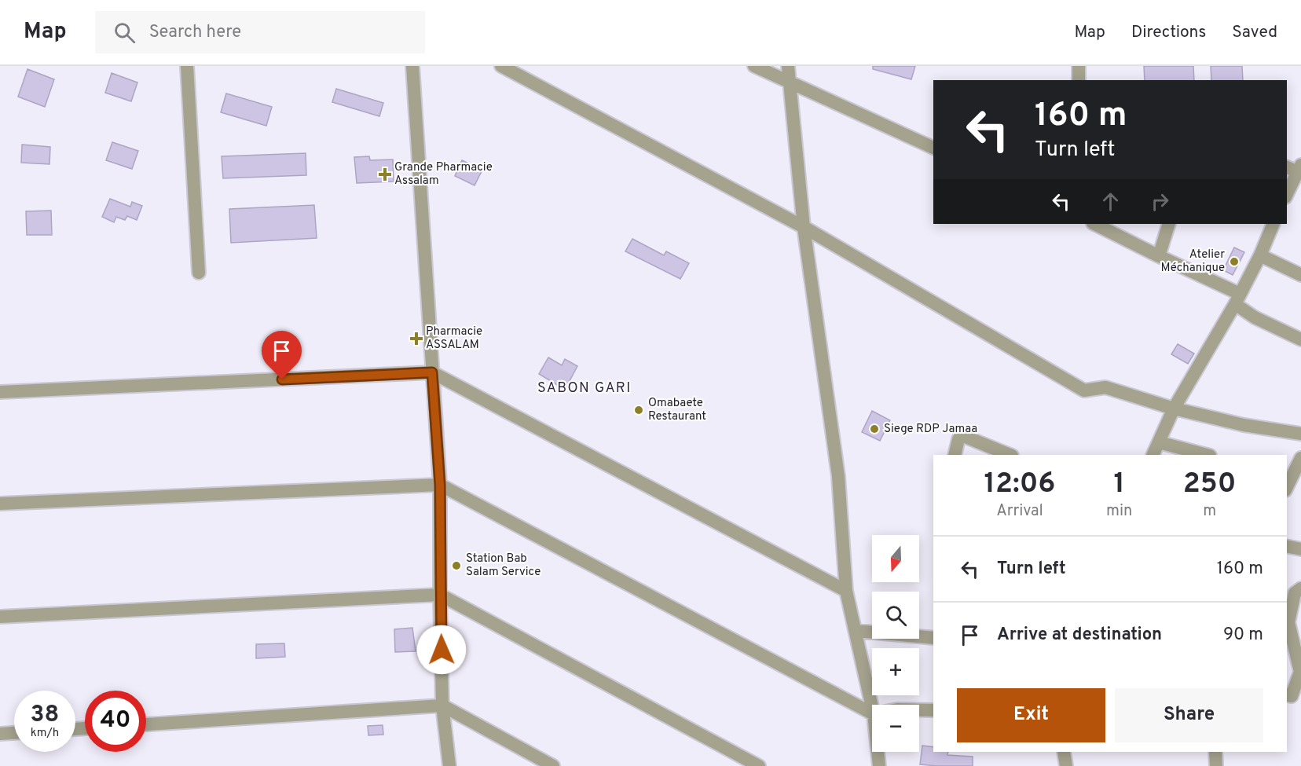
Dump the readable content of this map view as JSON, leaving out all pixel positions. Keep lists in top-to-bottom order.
{
  "districts": ["SABON GARI"],
  "places": {
    "health": ["Grande Pharmacie Assalam", "Pharmacie ASSALAM"],
    "other": [
      "Atelier Méchanique",
      "Omabaete Restaurant",
      "Siege RDP Jamaa",
      "Station Bab Salam Service"
    ]
  },
  "north": "bottom",
  "page": {
    "header": "Map",
    "search": "Search here",
    "nav": ["Map", "Directions", "Saved"],
    "turn": ["160 m", "Turn left"],
    "eta": [
      "12:06",
      "Arrival",
      "1",
      "min",
      "250",
      "m"
    ],
    "map_buttons": ["+", "−"],
    "list": [
      {
        "name": "Turn left",
        "value": "160 m"
      },
      {
        "name": "Arrive at destination",
        "value": "90 m"
      }
    ],
    "buttons": ["Exit", "Share"],
    "speed": "38 km/h",
    "limit": "40"
  }
}
